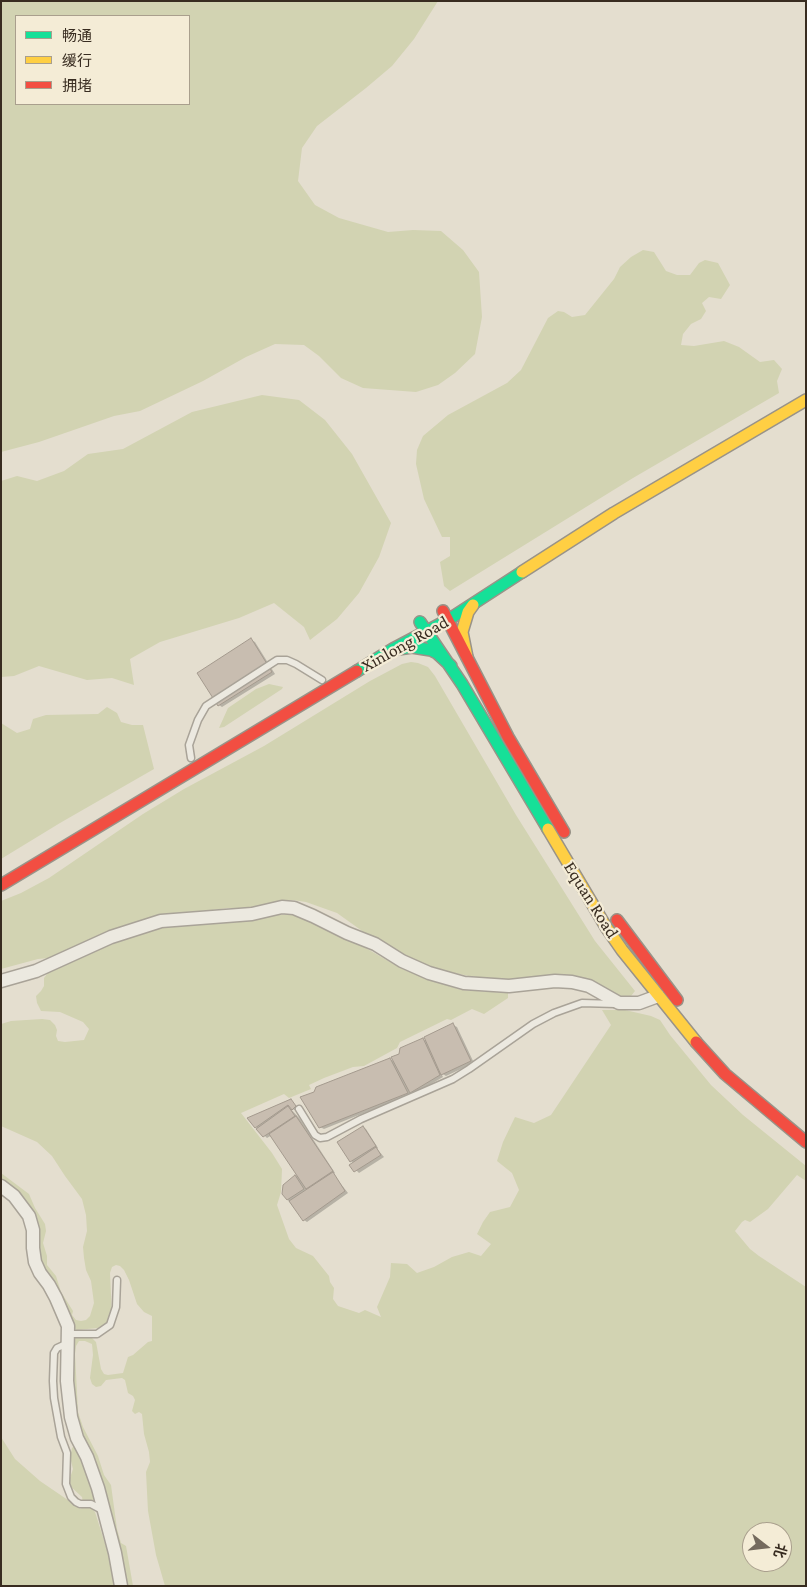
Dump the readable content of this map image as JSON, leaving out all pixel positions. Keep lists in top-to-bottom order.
{
  "streets": {
    "main road": ["Xinlong Road", "Equan Road"]
  },
  "crossings": [
    ["Xinlong Road", "Equan Road"]
  ],
  "legend": ["畅通", "缓行", "拥堵"],
  "north": "right"
}
